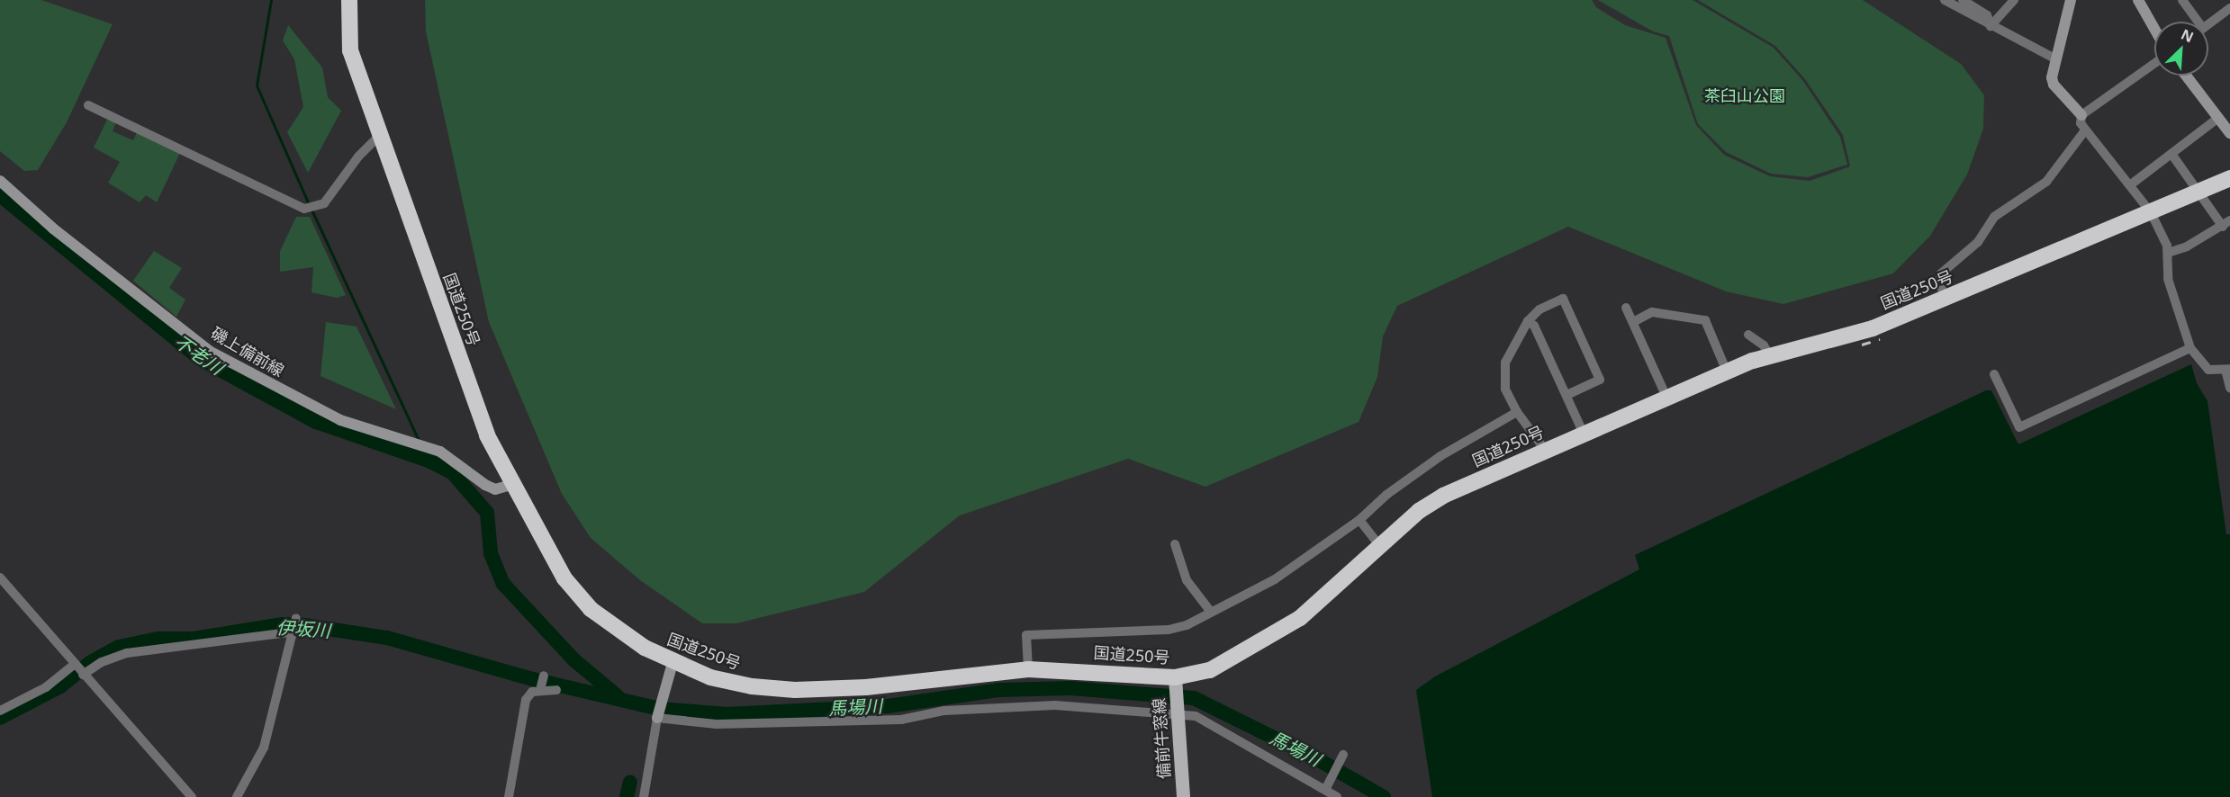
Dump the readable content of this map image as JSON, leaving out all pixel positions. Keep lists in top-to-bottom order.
{
  "streets": {
    "highway": ["国道250号"],
    "main road": ["磯上備前線", "備前牛窓線"]
  },
  "crossings": [
    ["国道250号", "磯上備前線"],
    ["国道250号", "備前牛窓線"]
  ],
  "water": ["不老川", "伊坂川", "馬場川"],
  "parks": ["茶臼山公園"],
  "north": "top right"
}
